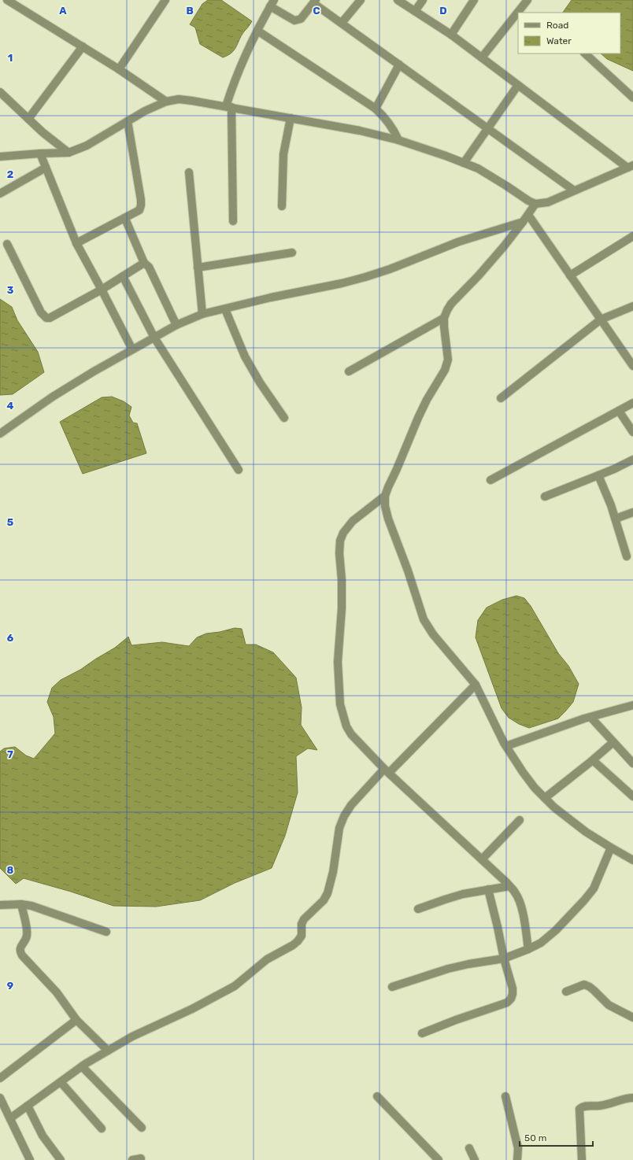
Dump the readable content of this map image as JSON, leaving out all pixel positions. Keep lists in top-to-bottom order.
{
  "legend": ["Road", "Water"],
  "scale_bar": "50 m",
  "grid": {
    "columns": [
      "A",
      "B",
      "C",
      "D"
    ],
    "rows": [
      "1",
      "2",
      "3",
      "4",
      "5",
      "6",
      "7",
      "8",
      "9"
    ]
  }
}
